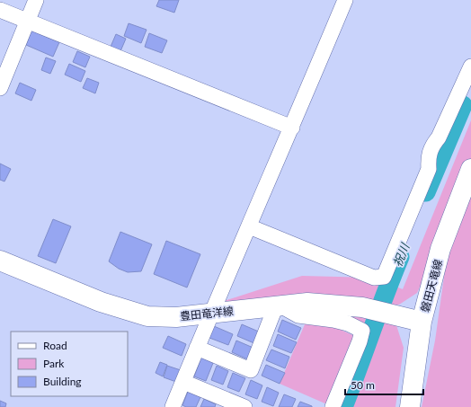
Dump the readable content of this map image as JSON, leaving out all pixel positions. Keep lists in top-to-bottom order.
{
  "streets": {
    "main road": ["磐田天竜線", "豊田竜洋線"]
  },
  "crossings": [
    ["磐田天竜線", "豊田竜洋線"]
  ],
  "water": ["祝川"],
  "legend": ["Road", "Park", "Building"],
  "scale_bar": "50 m"
}
